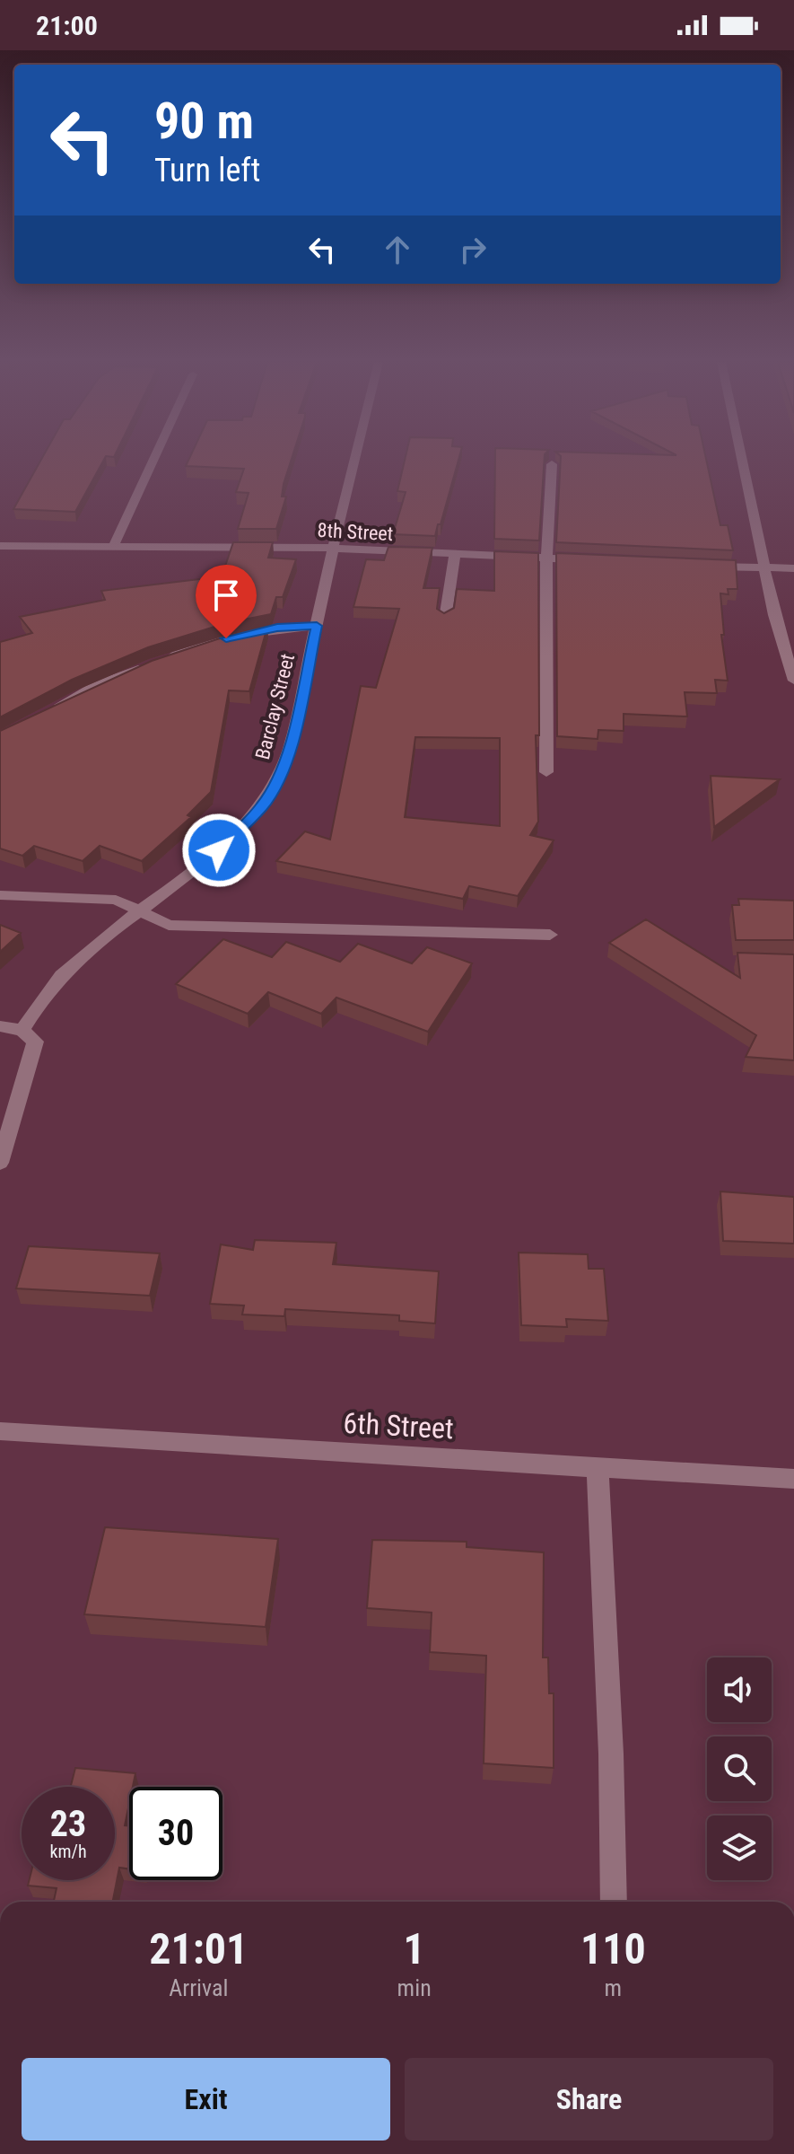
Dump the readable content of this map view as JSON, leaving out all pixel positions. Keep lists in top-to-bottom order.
{
  "streets": {
    "street": ["8th Street", "Barclay Street", "6th Street"]
  },
  "crossings": [
    ["8th Street", "Barclay Street"]
  ],
  "page": {
    "status": "21:00",
    "turn": ["90 m", "Turn left"],
    "speed": "23 km/h",
    "limit": "30",
    "eta": [
      "21:01",
      "Arrival",
      "1",
      "min",
      "110",
      "m"
    ],
    "buttons": ["Exit", "Share"]
  }
}
